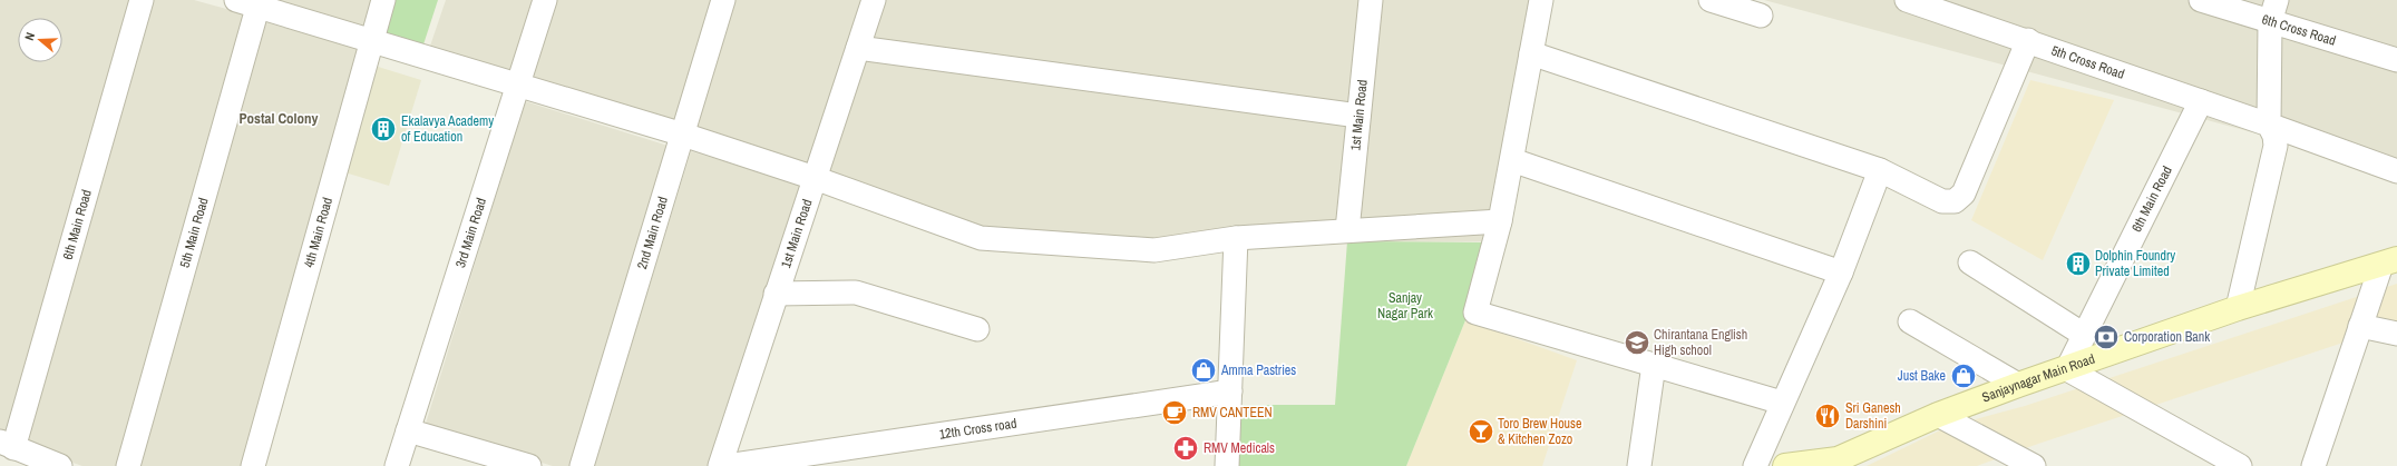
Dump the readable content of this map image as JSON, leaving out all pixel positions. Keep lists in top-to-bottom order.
{
  "streets": {
    "street": [
      "6th Cross Road",
      "5th Cross Road",
      "1st Main Road",
      "6th Main Road",
      "5th Main Road",
      "4th Main Road",
      "2nd Main Road",
      "3rd Main Road",
      "Sanjaynagar Main Road",
      "12th Cross road"
    ]
  },
  "crossings": [
    ["5th Cross Road", "6th Main Road"],
    ["6th Main Road", "Sanjaynagar Main Road"]
  ],
  "districts": ["Postal Colony"],
  "parks": ["Sanjay Nagar Park"],
  "places": {
    "building": ["Ekalavya Academy of Education", "Dolphin Foundry Private Limited"],
    "bank": ["Corporation Bank"],
    "school or university": ["Chirantana English High school"],
    "shop": ["Amma Pastries", "Just Bake"],
    "cafe": ["RMV CANTEEN"],
    "restaurant": ["Sri Ganesh Darshini"],
    "bar": ["Toro Brew House & Kitchen Zozo"],
    "pharmacy": ["RMV Medicals"]
  },
  "north": "left"
}
